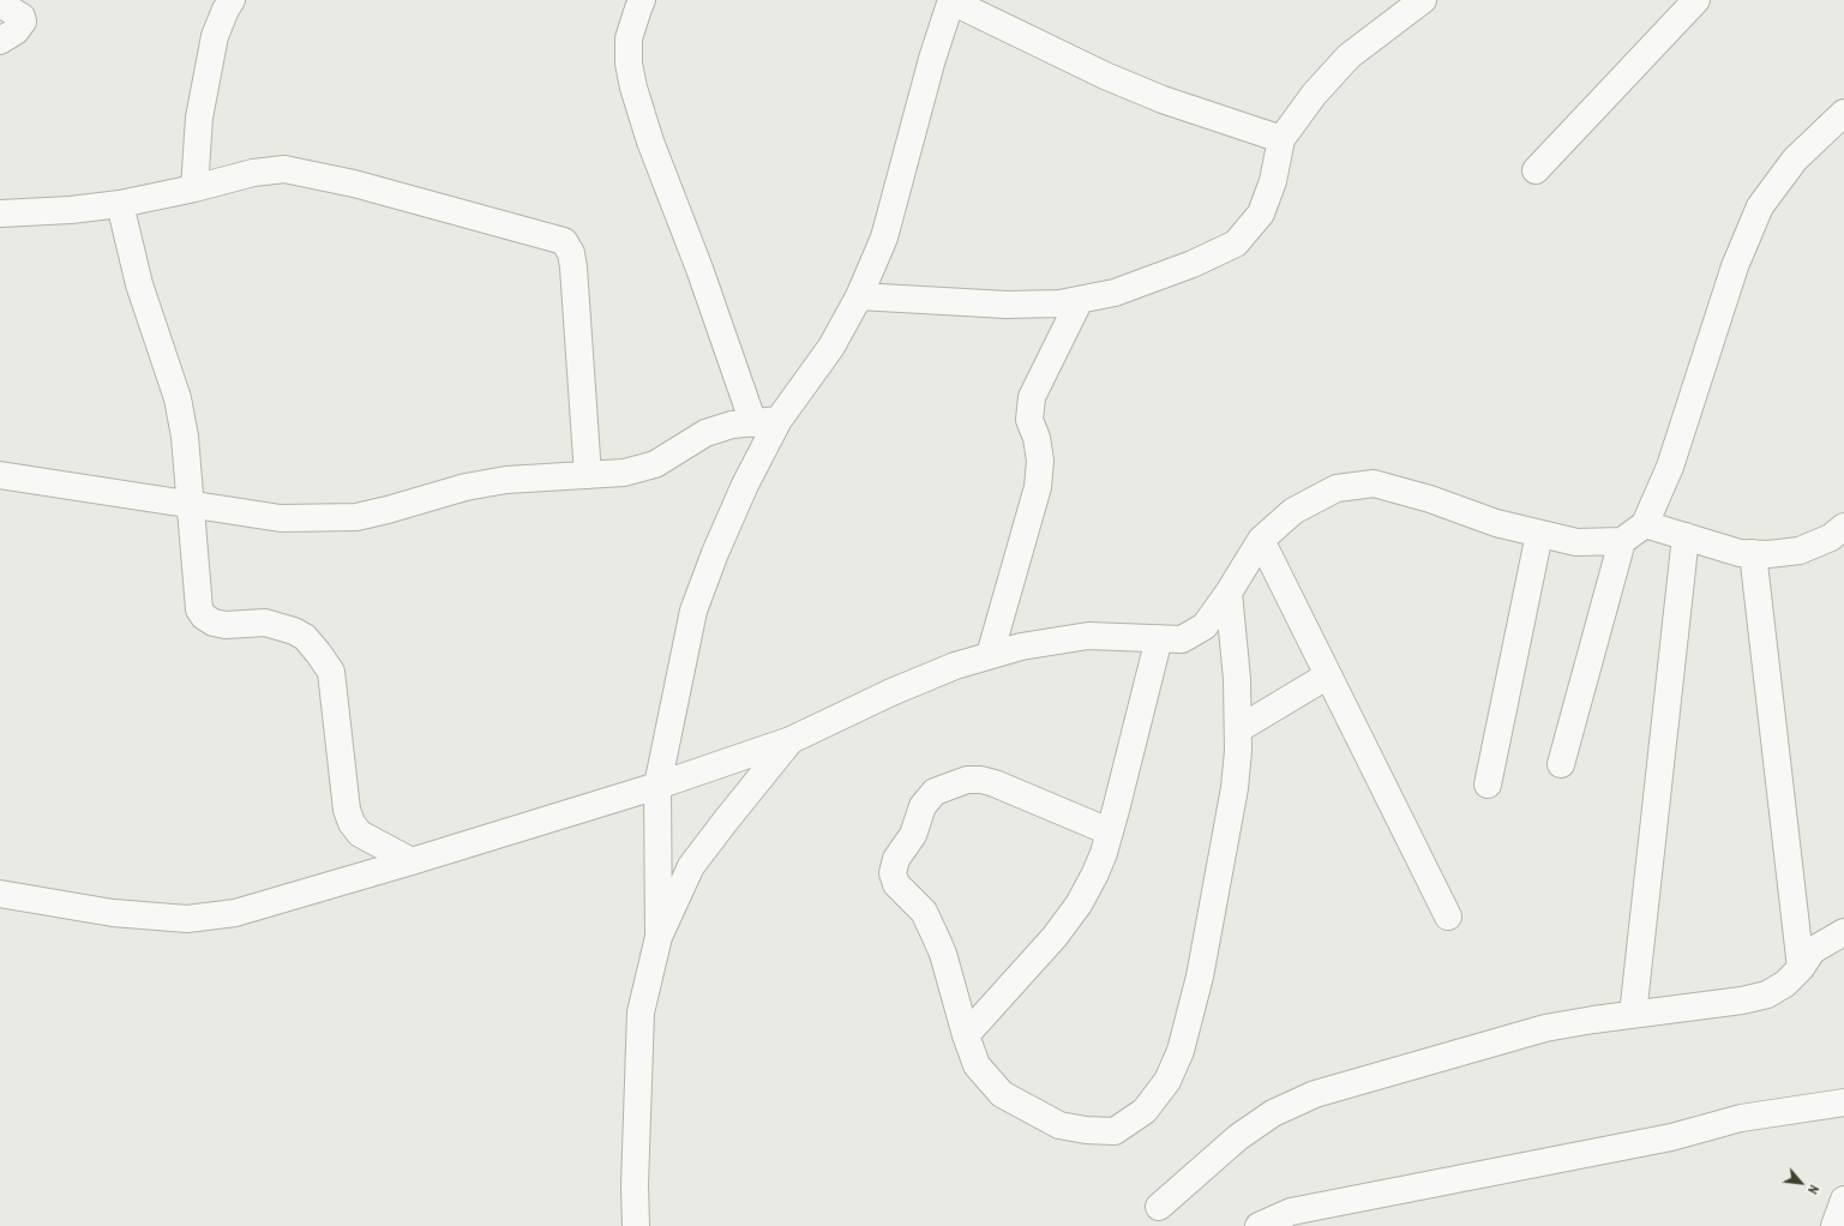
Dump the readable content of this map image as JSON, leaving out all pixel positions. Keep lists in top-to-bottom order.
{
  "north": "bottom right"
}
